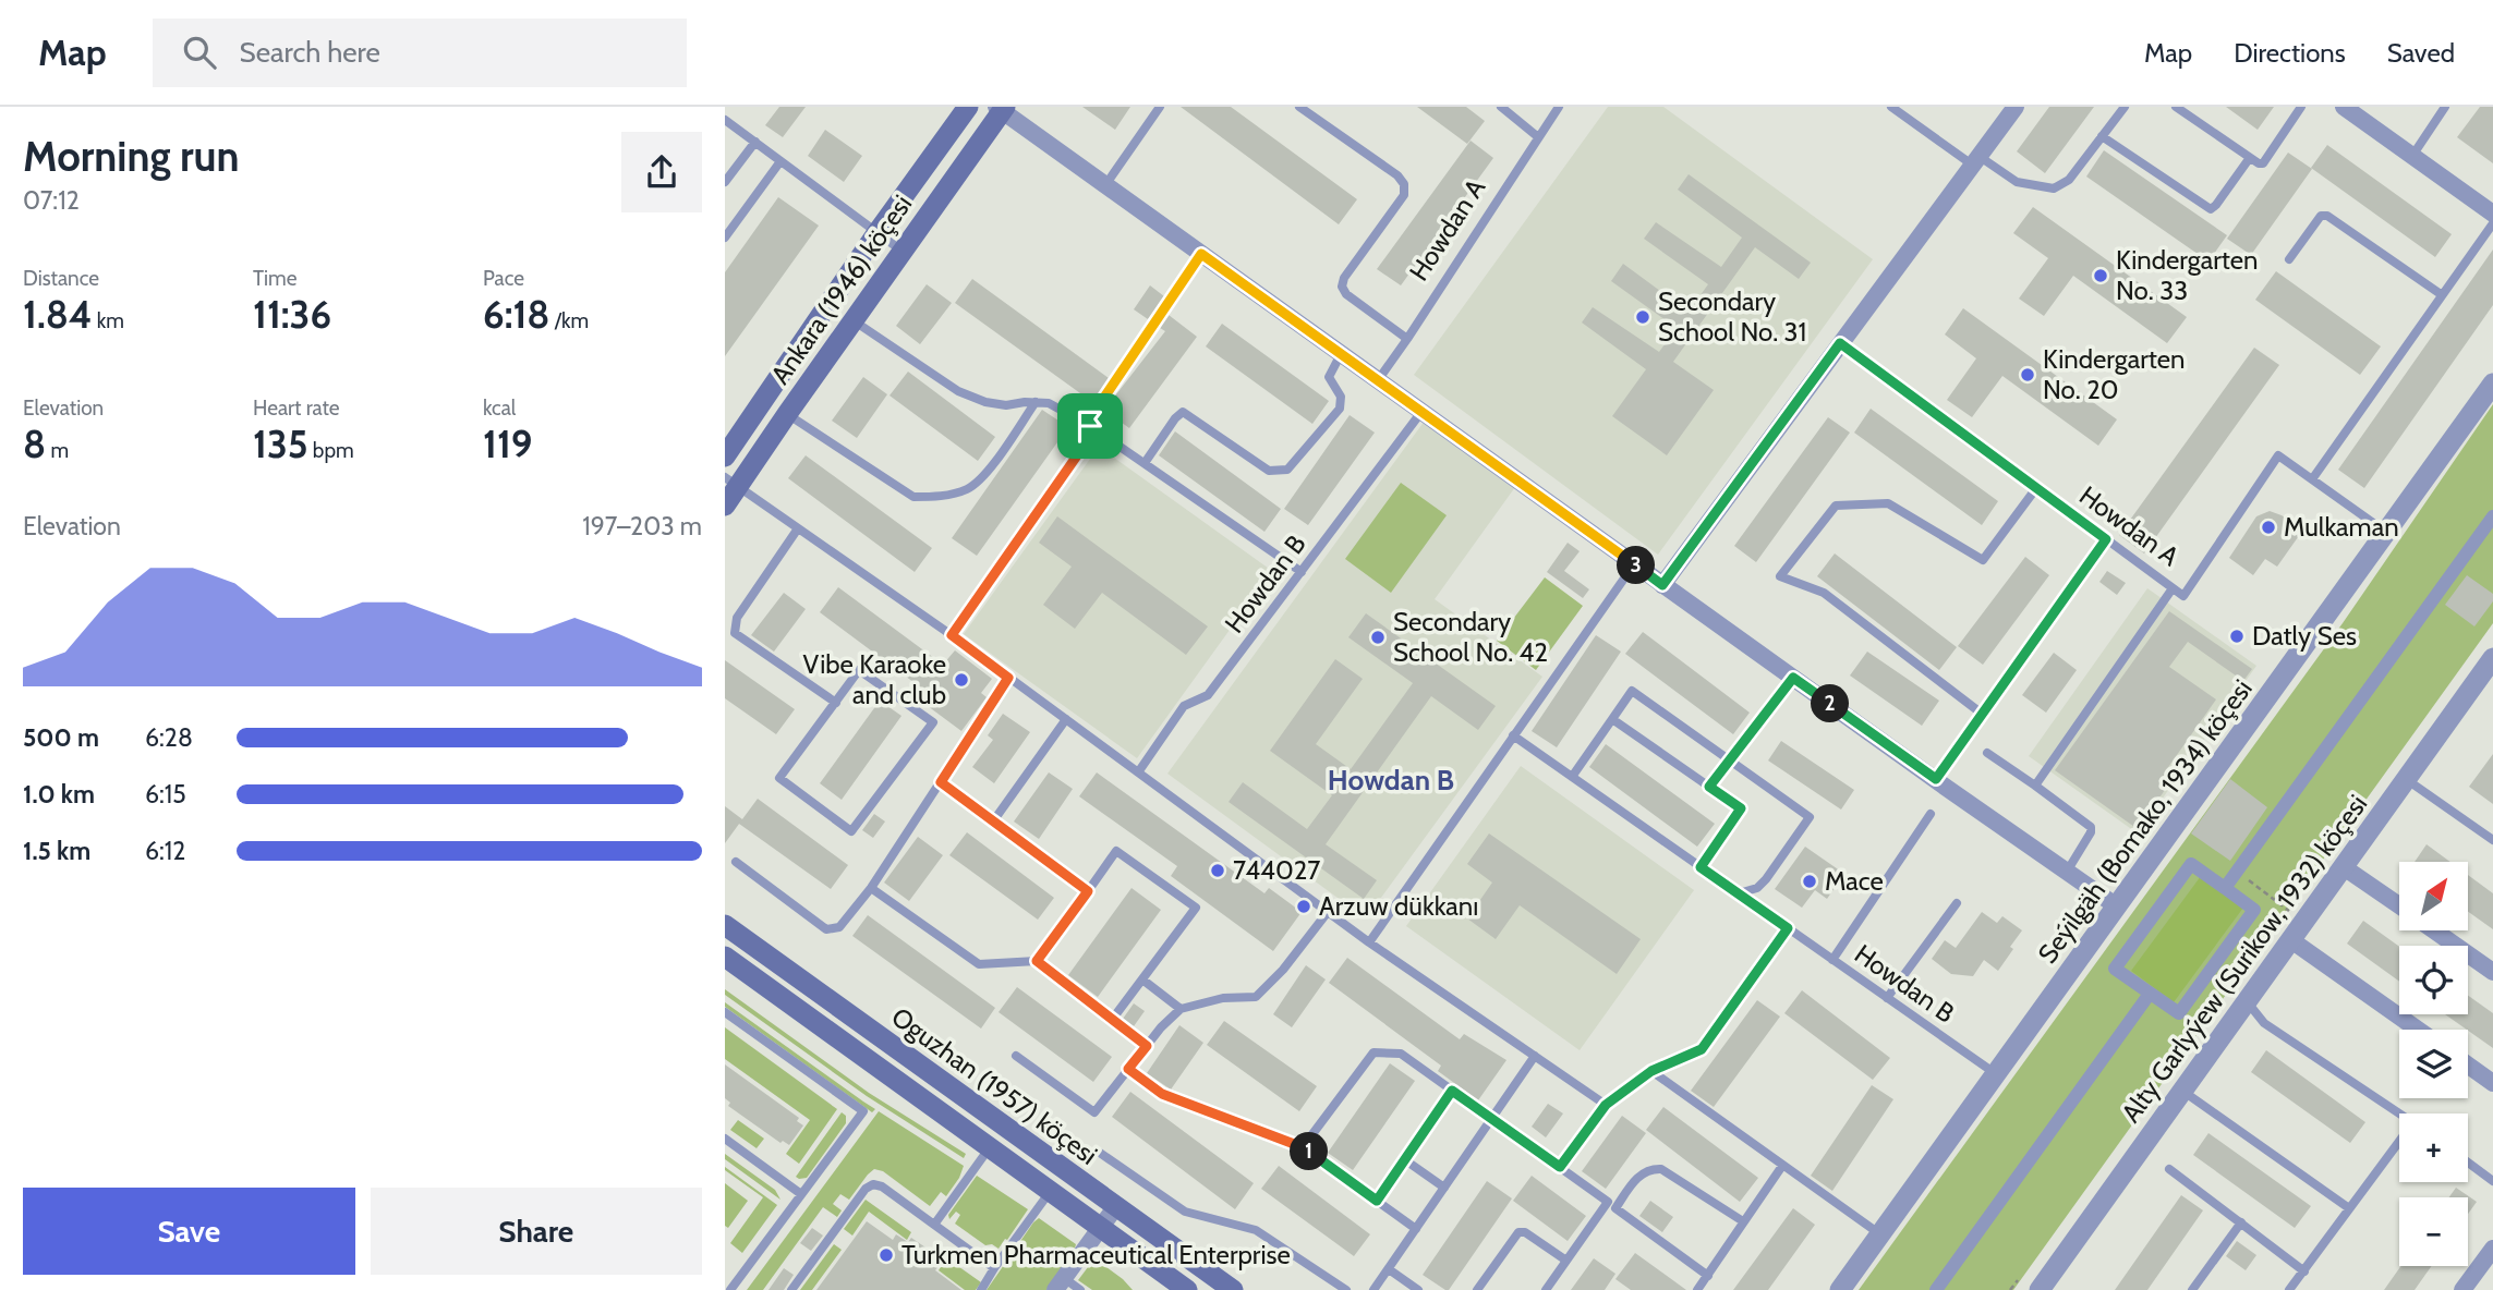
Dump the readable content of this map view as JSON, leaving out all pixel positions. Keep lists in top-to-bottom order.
{
  "streets": {
    "main road": ["Ankara (1946) köçesi", "Oguzhan (1957) köçesi"],
    "street": ["Seýilgäh (Bomako, 1934) köçesi", "Alty Garlyýew (Surikow, 1932) köçesi"],
    "lane": ["Howdan A", "Howdan B"]
  },
  "crossings": [
    ["Howdan A", "Seýilgäh (Bomako, 1934) köçesi"],
    ["Howdan B", "Seýilgäh (Bomako, 1934) köçesi"]
  ],
  "districts": ["Howdan B"],
  "places": [
    "Kindergarten No. 33",
    "Secondary School No. 31",
    "Kindergarten No. 20",
    "Mulkaman",
    "Datly Ses",
    "Secondary School No. 42",
    "Vibe Karaoke and club",
    "744027",
    "Mace",
    "Arzuw dükkanı",
    "Turkmen Pharmaceutical Enterprise"
  ],
  "north": "top right",
  "page": {
    "header": "Map",
    "search": "Search here",
    "nav": ["Map", "Directions", "Saved"],
    "heading": ["Morning run", "07:12"],
    "stats": [
      ["Distance", "1.84 km"],
      ["Time", "11:36"],
      ["Pace", "6:18 /km"],
      ["Elevation", "8 m"],
      ["Heart rate", "135 bpm"],
      ["kcal", "119"]
    ],
    "chart": ["Elevation", "197–203 m"],
    "pins": ["3", "2", "1"],
    "list": [
      {
        "name": "500 m",
        "note": "6:28"
      },
      {
        "name": "1.0 km",
        "note": "6:15"
      },
      {
        "name": "1.5 km",
        "note": "6:12"
      }
    ],
    "map_buttons": ["+", "−"],
    "buttons": ["Save", "Share"]
  }
}
